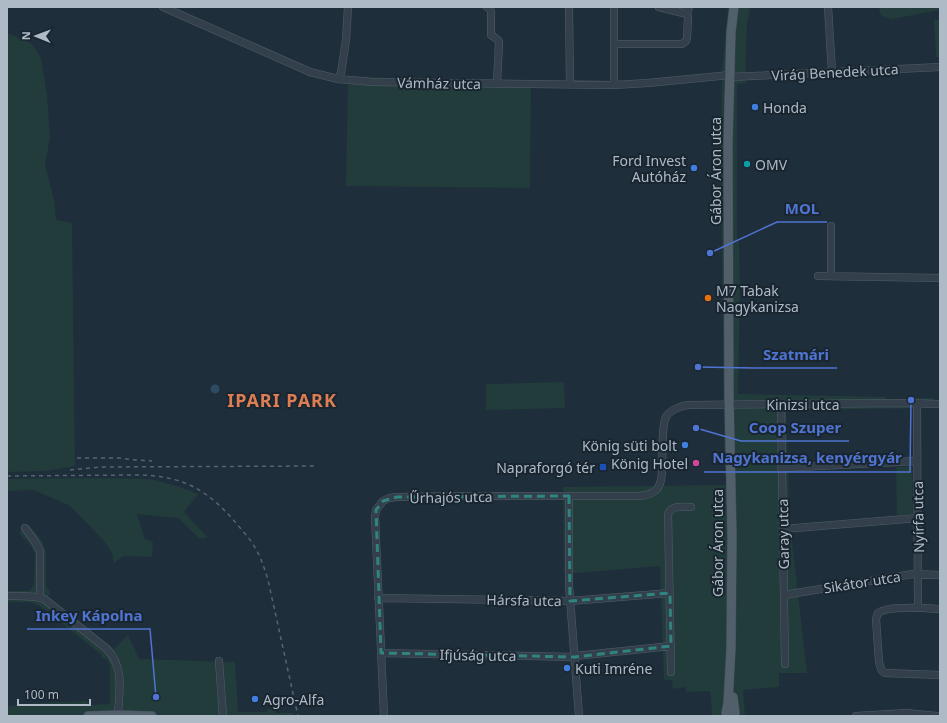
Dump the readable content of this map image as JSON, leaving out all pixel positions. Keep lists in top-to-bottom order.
{
  "streets": {
    "main road": ["Gábor Áron utca"],
    "street": [
      "Virág Benedek utca",
      "Vámház utca",
      "Kinizsi utca",
      "Űrhajós utca",
      "Nyírfa utca",
      "Garay utca",
      "Sikátor utca",
      "Hársfa utca",
      "Ifjúság utca"
    ]
  },
  "crossings": [
    ["Virág Benedek utca", "Vámház utca"],
    ["Virág Benedek utca", "Gábor Áron utca"],
    ["Vámház utca", "Gábor Áron utca"],
    ["Gábor Áron utca", "Kinizsi utca"],
    ["Kinizsi utca", "Űrhajós utca"],
    ["Kinizsi utca", "Nyírfa utca"],
    ["Kinizsi utca", "Garay utca"],
    ["Űrhajós utca", "Hársfa utca"],
    ["Űrhajós utca", "Ifjúság utca"],
    ["Nyírfa utca", "Sikátor utca"],
    ["Garay utca", "Sikátor utca"]
  ],
  "districts": ["IPARI PARK"],
  "places": {
    "other": [
      "Honda",
      "OMV",
      "Ford Invest Autóház",
      "MOL",
      "M7 Tabak Nagykanizsa",
      "Szatmári",
      "Nagykanizsa, kenyérgyár",
      "Coop Szuper",
      "König süti bolt",
      "König Hotel",
      "Kuti Imréne",
      "Inkey Kápolna",
      "Agro-Alfa"
    ],
    "transit": ["Napraforgó tér"]
  },
  "scale_bar": "100 m",
  "north": "left"
}
